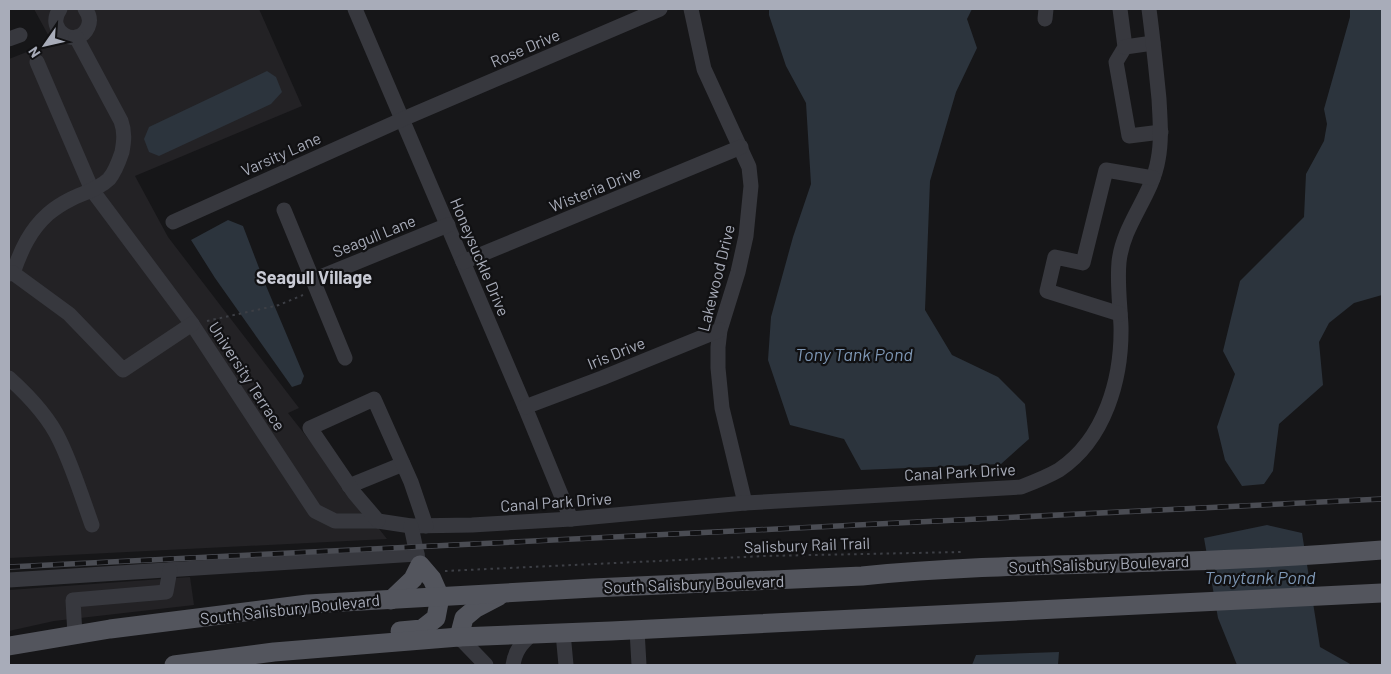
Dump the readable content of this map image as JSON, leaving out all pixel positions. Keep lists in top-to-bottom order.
{
  "streets": {
    "main road": ["South Salisbury Boulevard"],
    "street": [
      "Rose Drive",
      "Varsity Lane",
      "Wisteria Drive",
      "Seagull Lane",
      "Honeysuckle Drive",
      "Lakewood Drive",
      "Iris Drive",
      "University Terrace",
      "Canal Park Drive"
    ],
    "path": ["Salisbury Rail Trail"]
  },
  "crossings": [
    ["Rose Drive", "Varsity Lane"],
    ["Rose Drive", "Honeysuckle Drive"],
    ["Varsity Lane", "Honeysuckle Drive"],
    ["Wisteria Drive", "Honeysuckle Drive"],
    ["Wisteria Drive", "Lakewood Drive"],
    ["Seagull Lane", "Honeysuckle Drive"],
    ["Honeysuckle Drive", "Iris Drive"],
    ["Honeysuckle Drive", "Canal Park Drive"],
    ["Lakewood Drive", "Iris Drive"],
    ["Lakewood Drive", "Canal Park Drive"],
    ["University Terrace", "Canal Park Drive"]
  ],
  "districts": ["Seagull Village"],
  "water": ["Tony Tank Pond", "Tonytank Pond"],
  "north": "bottom left"
}
